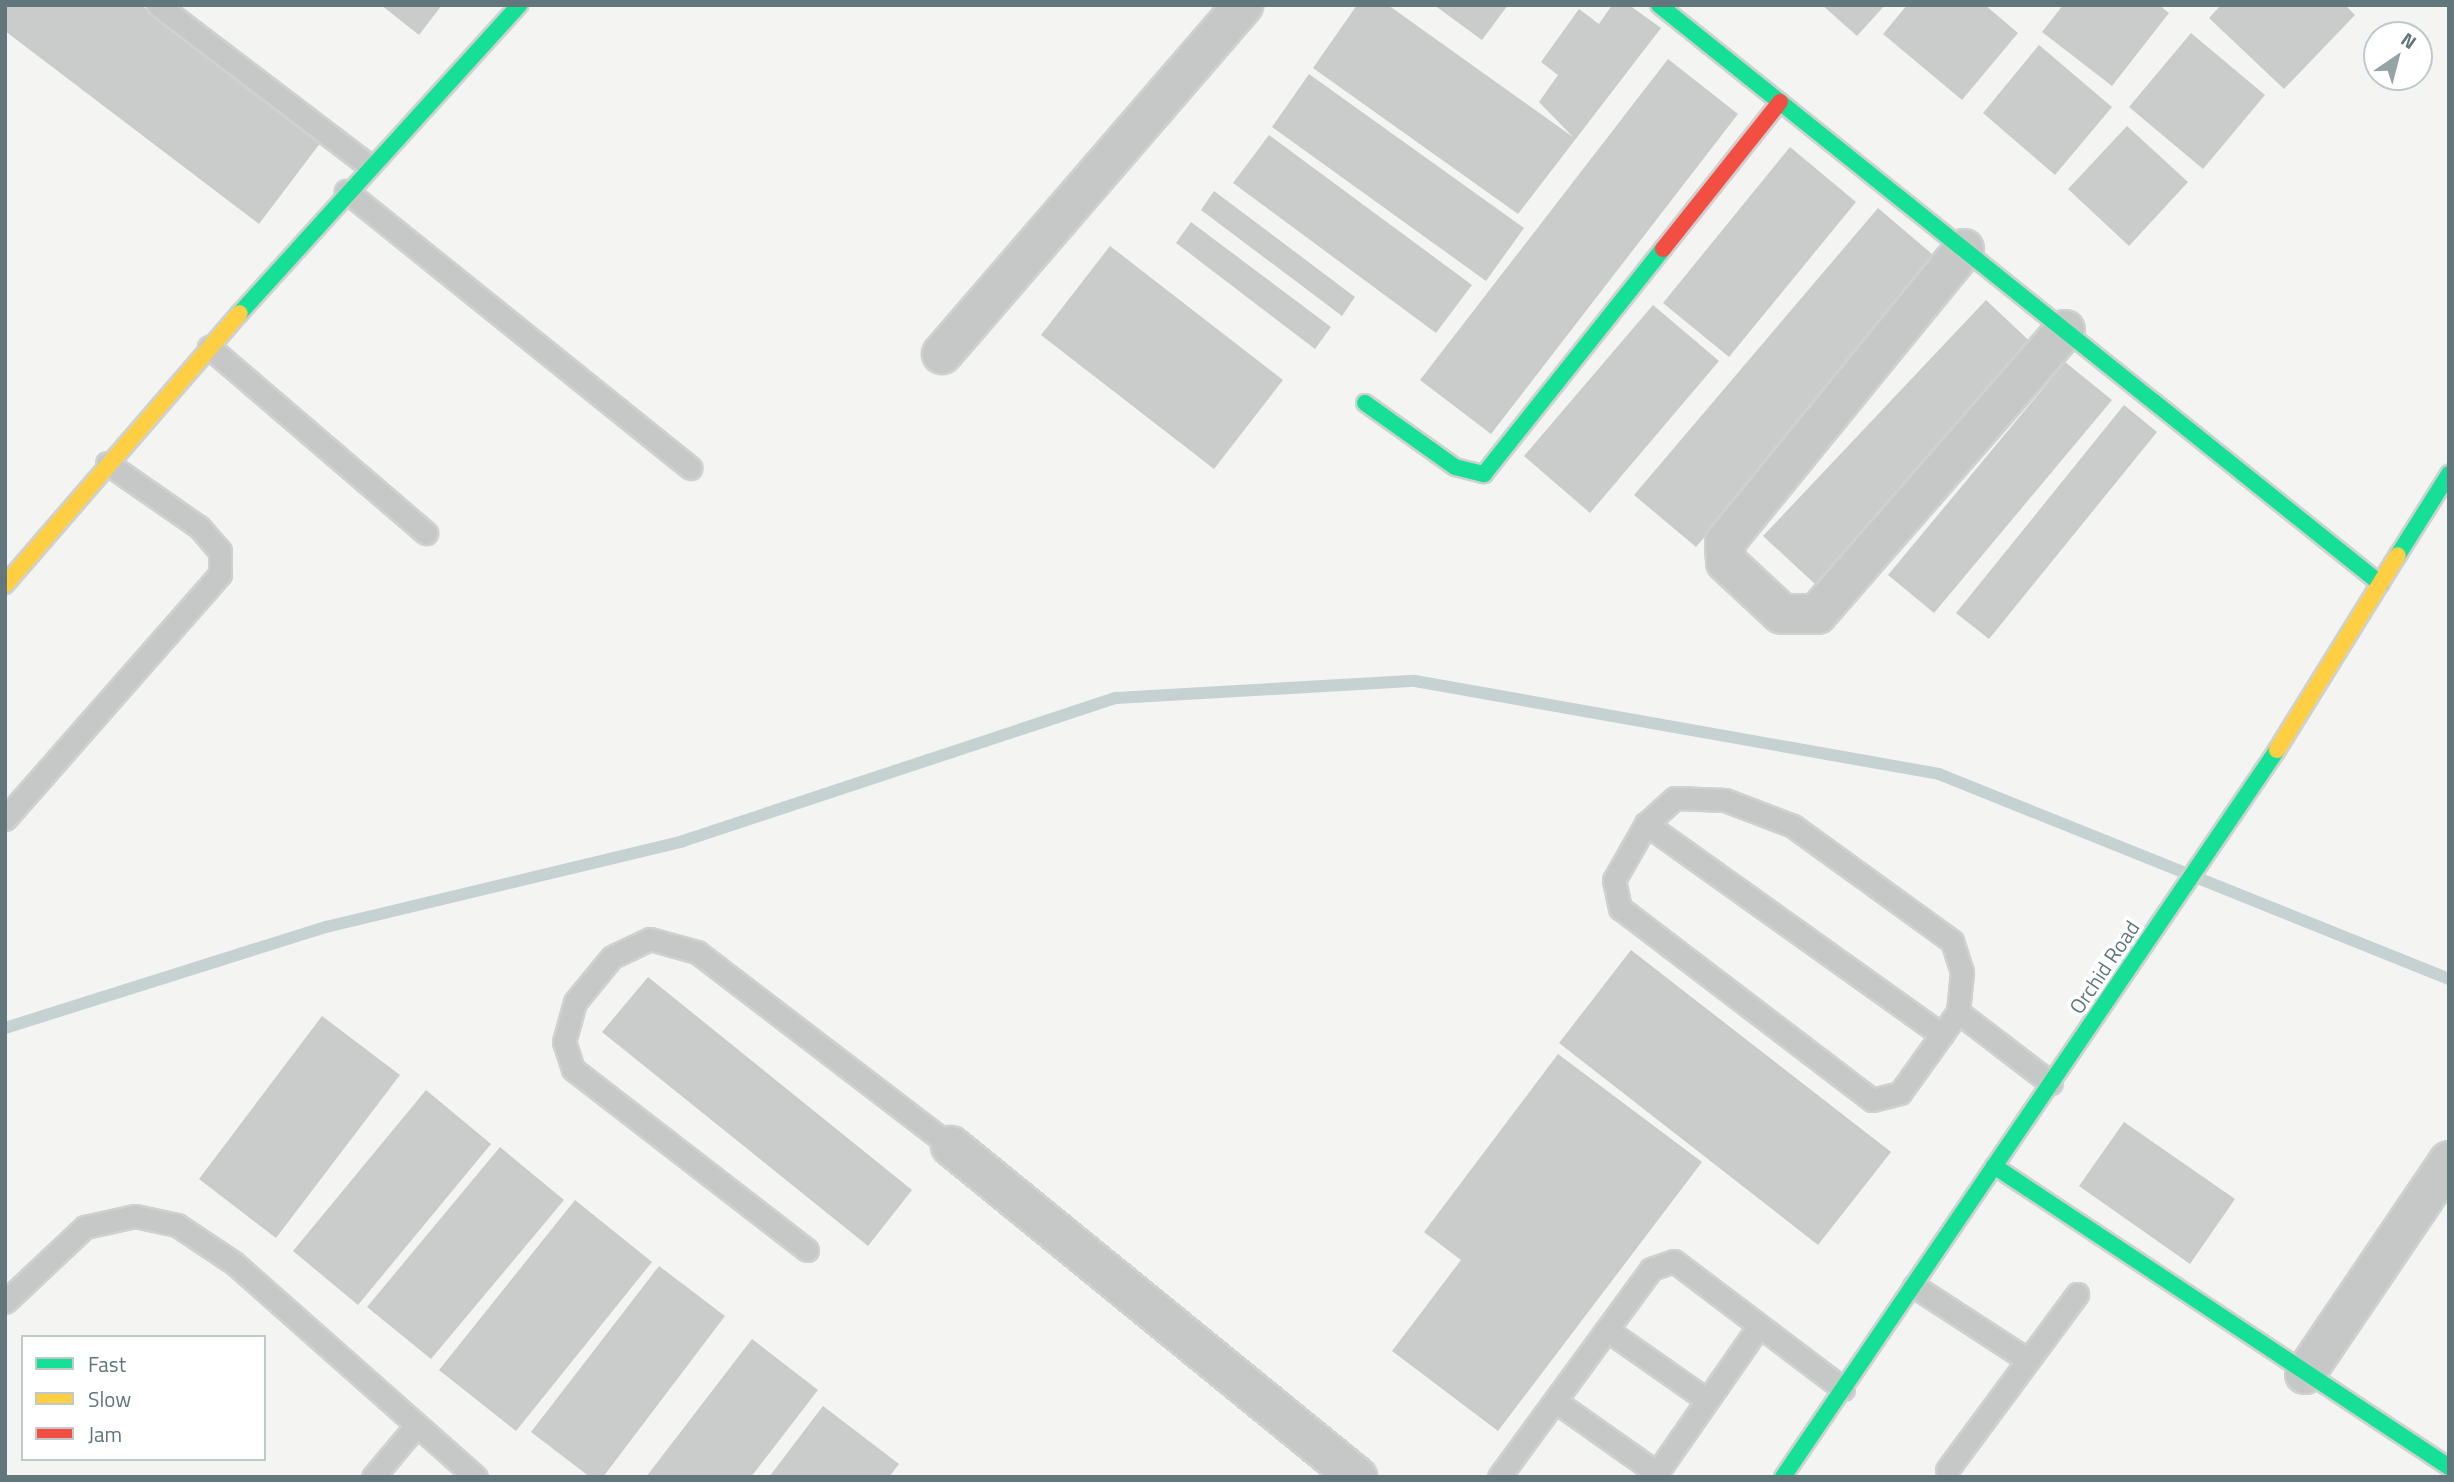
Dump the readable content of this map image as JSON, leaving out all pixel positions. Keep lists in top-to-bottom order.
{
  "streets": {
    "street": ["Orchid Road"]
  },
  "legend": ["Fast", "Slow", "Jam"],
  "north": "top right"
}
